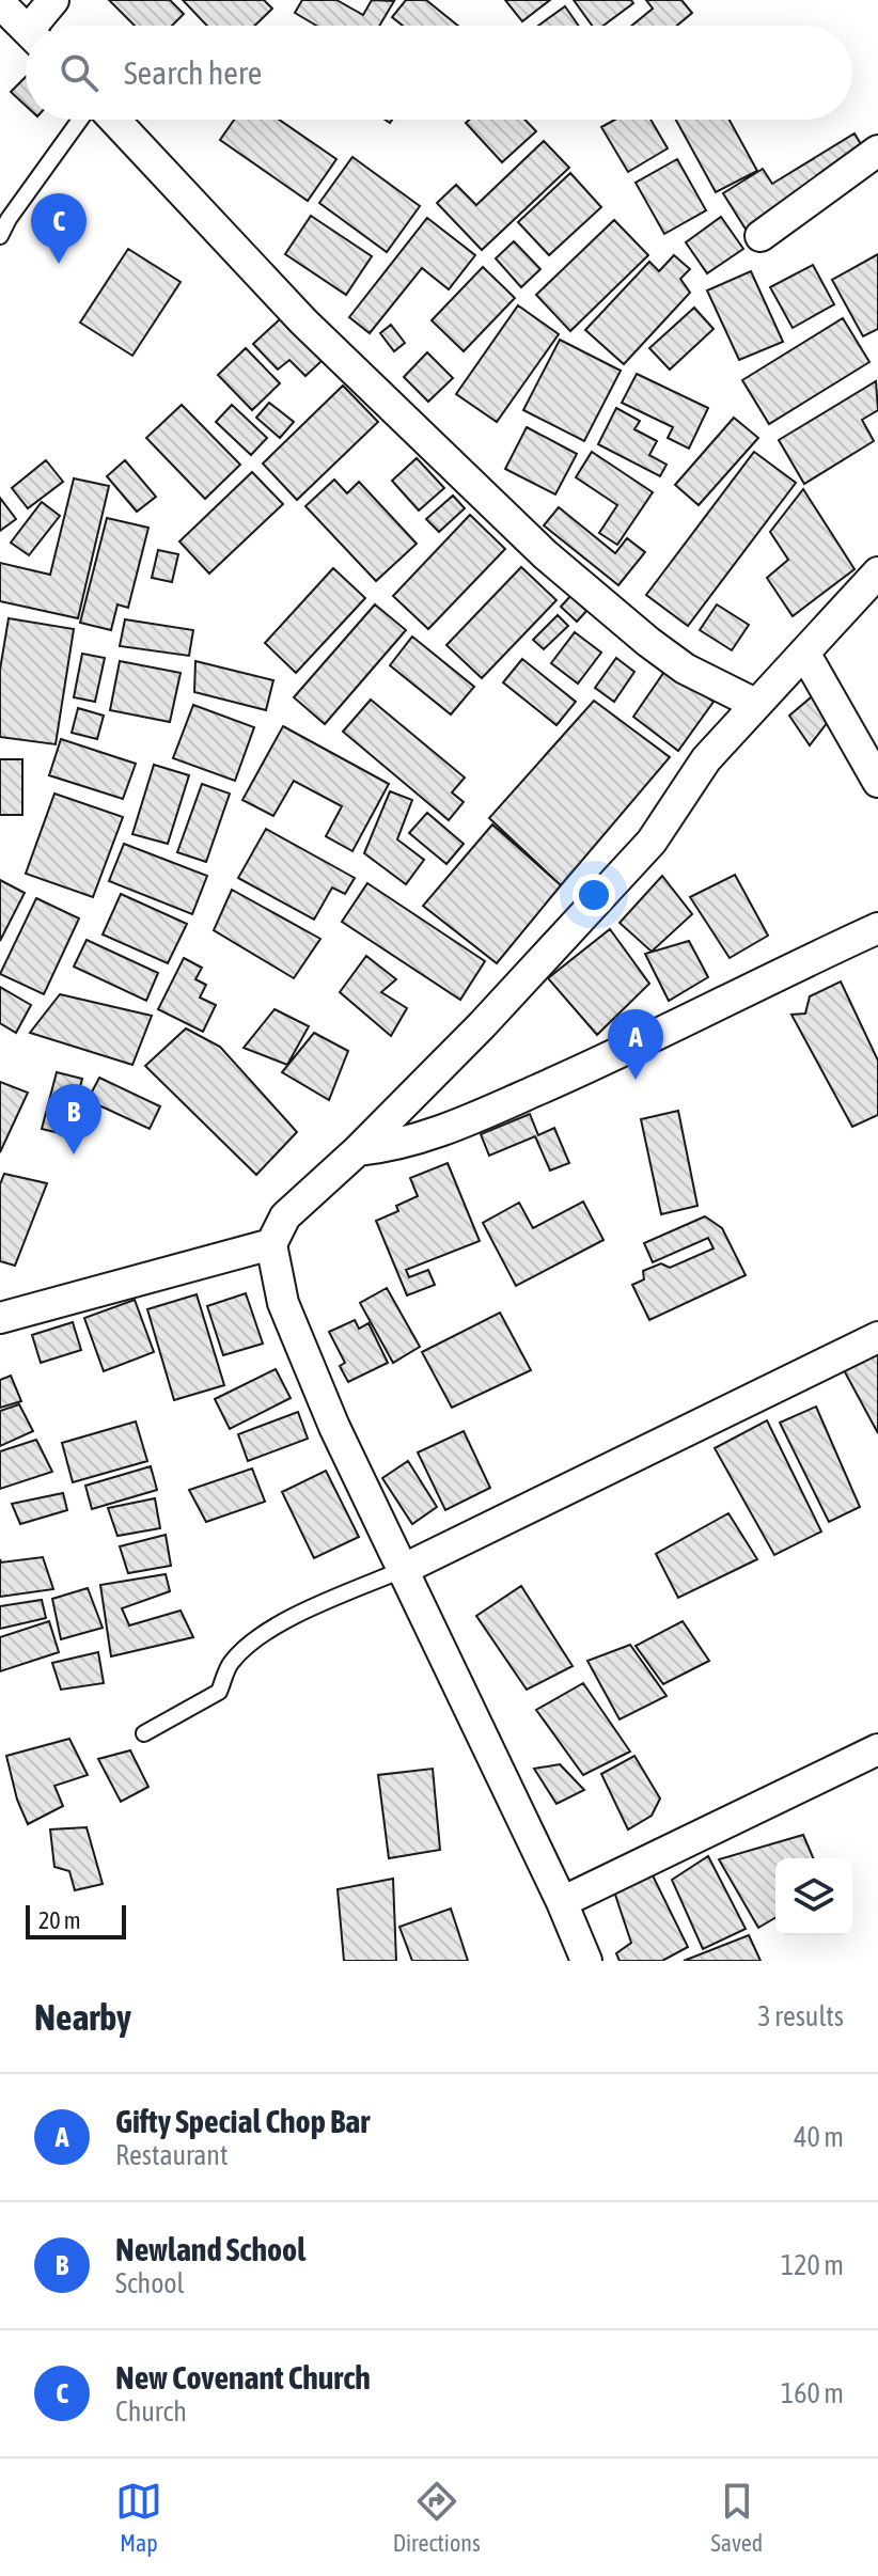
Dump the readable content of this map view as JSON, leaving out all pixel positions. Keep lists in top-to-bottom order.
{
  "scale_bar": "20 m",
  "page": {
    "search": "Search here",
    "pins": ["C", "A", "B"],
    "scale": "20 m",
    "heading": ["Nearby", "3 results"],
    "list": [
      {
        "mark": "A",
        "name": "Gifty Special Chop Bar",
        "note": "Restaurant",
        "value": "40 m"
      },
      {
        "mark": "B",
        "name": "Newland School",
        "note": "School",
        "value": "120 m"
      },
      {
        "mark": "C",
        "name": "New Covenant Church",
        "note": "Church",
        "value": "160 m"
      }
    ],
    "nav": ["Map", "Directions", "Saved"]
  }
}
